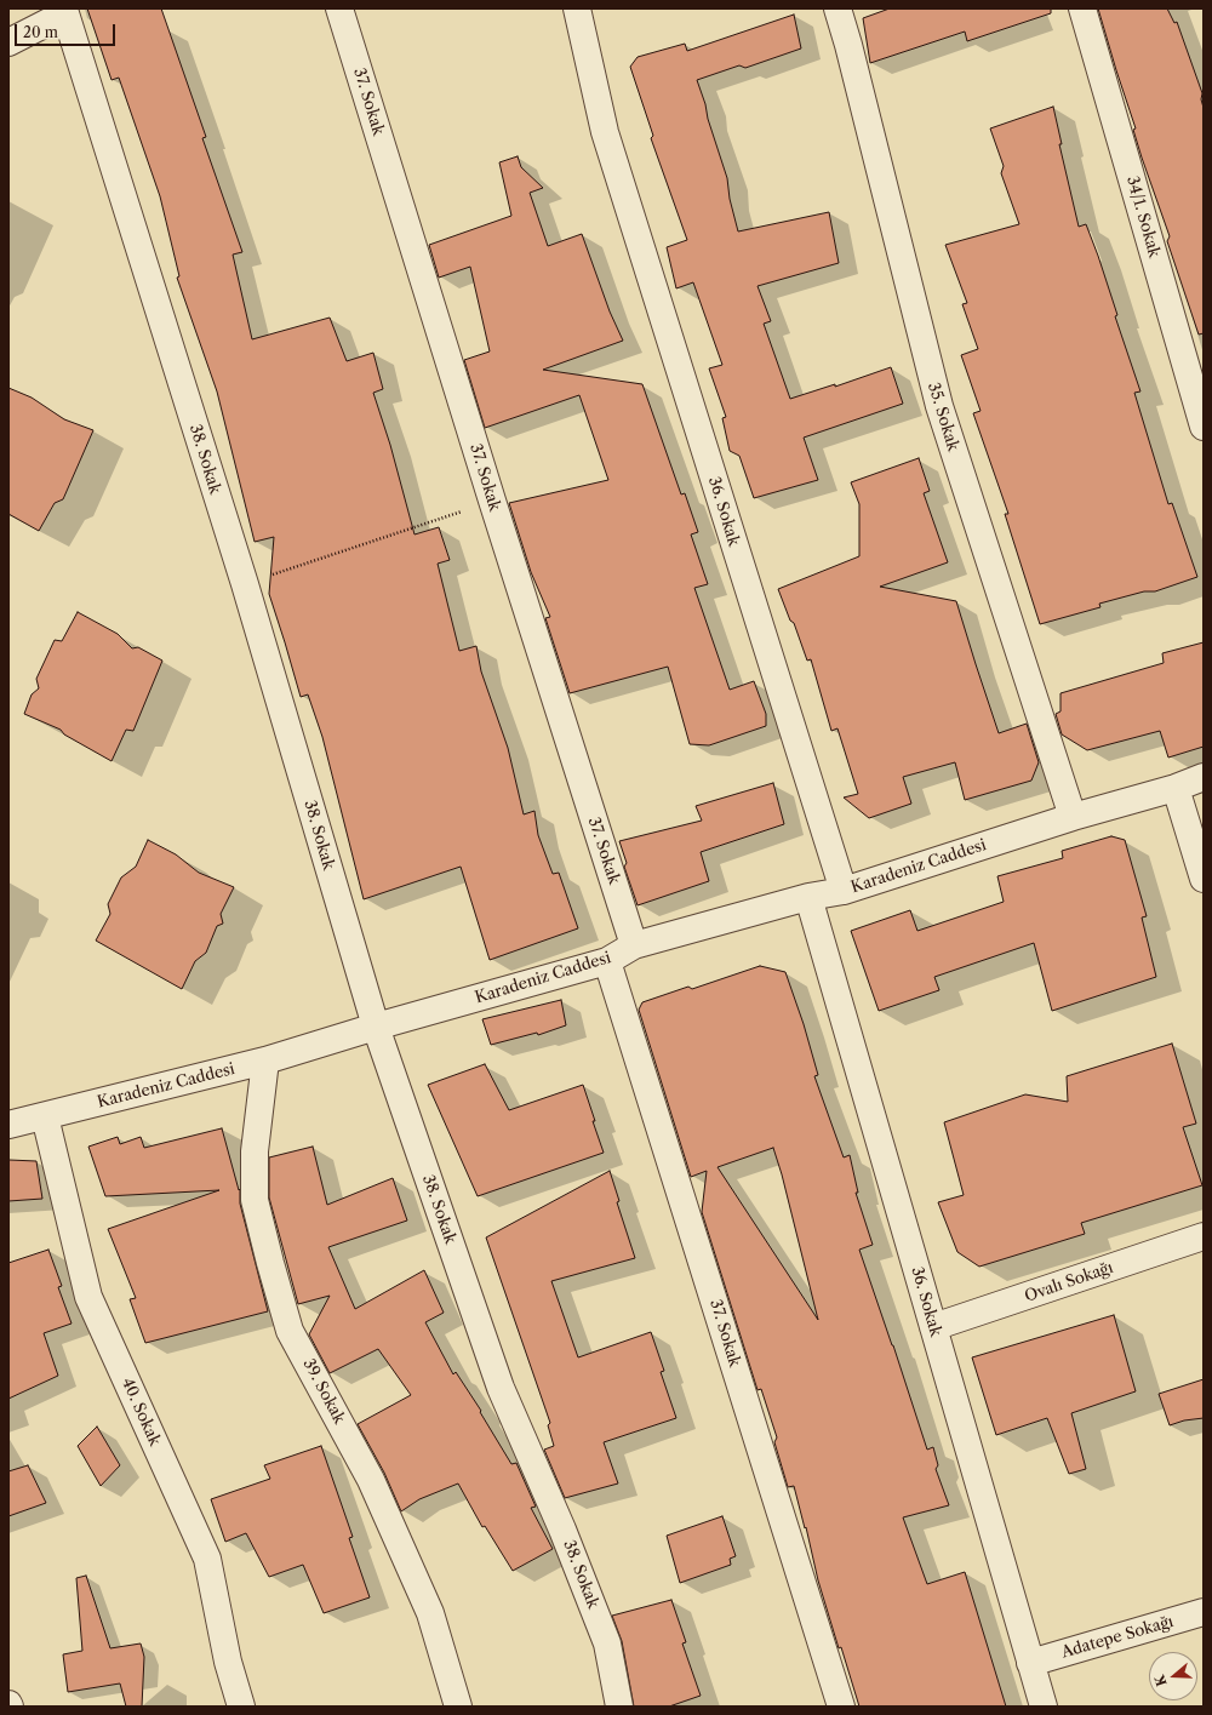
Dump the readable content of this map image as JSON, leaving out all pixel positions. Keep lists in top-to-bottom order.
{
  "streets": {
    "street": [
      "37. Sokak",
      "34/1. Sokak",
      "35. Sokak",
      "38. Sokak",
      "36. Sokak",
      "Karadeniz Caddesi",
      "Ovalı Sokağı",
      "39. Sokak",
      "40. Sokak",
      "Adatepe Sokağı"
    ]
  },
  "crossings": [
    ["37. Sokak", "Karadeniz Caddesi"],
    ["35. Sokak", "Karadeniz Caddesi"],
    ["38. Sokak", "Karadeniz Caddesi"],
    ["36. Sokak", "Karadeniz Caddesi"],
    ["36. Sokak", "Ovalı Sokağı"],
    ["36. Sokak", "Adatepe Sokağı"],
    ["Karadeniz Caddesi", "39. Sokak"],
    ["Karadeniz Caddesi", "40. Sokak"]
  ],
  "scale_bar": "20 m",
  "north": "left"
}
